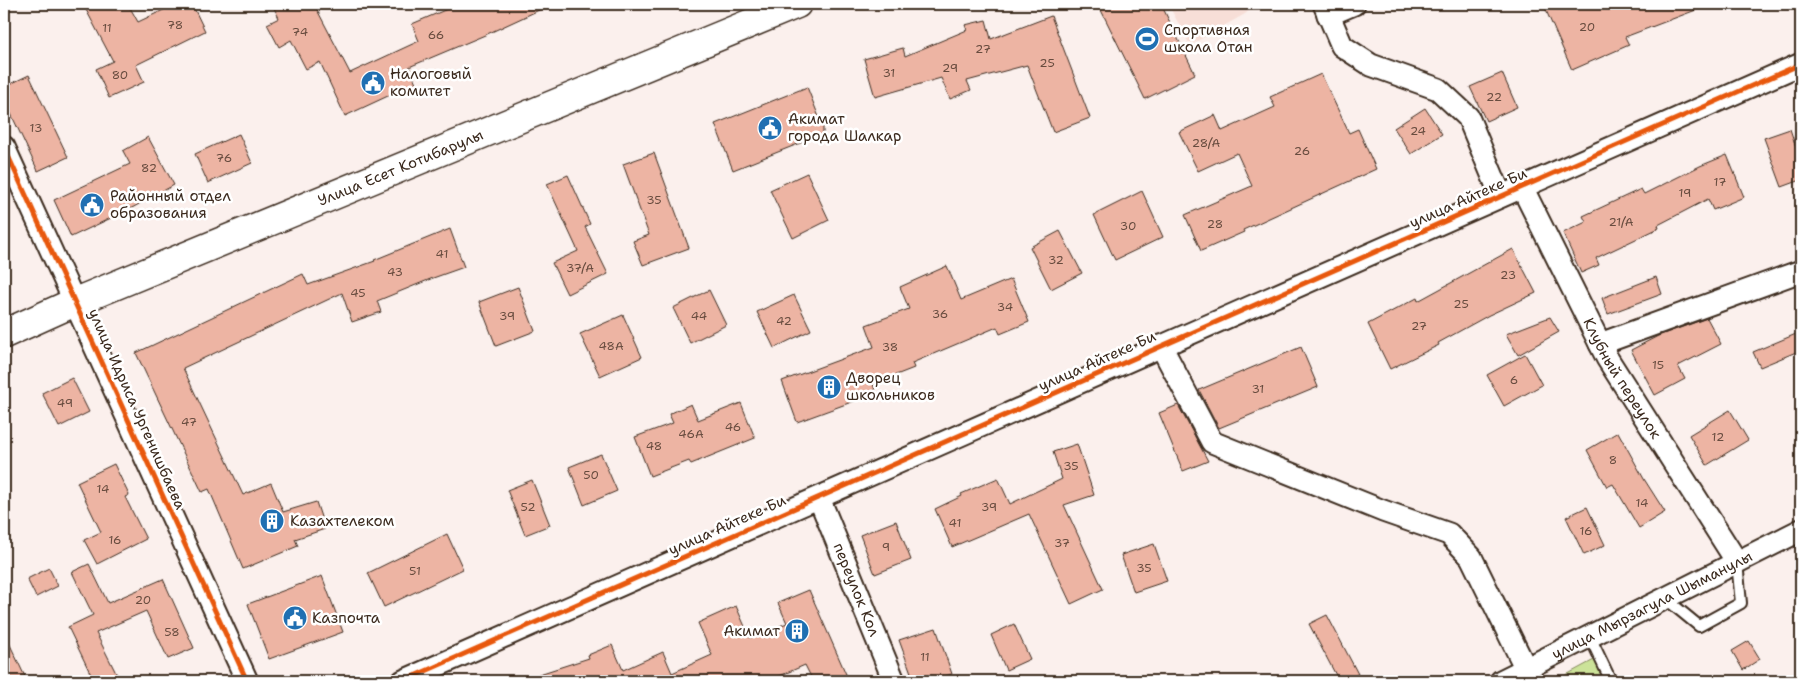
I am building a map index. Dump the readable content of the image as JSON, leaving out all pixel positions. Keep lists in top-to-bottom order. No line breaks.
{"streets":{"main road":["Улица Есет Котибарулы"],"street":["улица Айтеке Би","Клубный переулок","улица Идриса Ургенишбаева","переулок Кол","улица Мырзагула Шыманулы"]},"crossings":[["Улица Есет Котибарулы","улица Идриса Ургенишбаева"],["улица Айтеке Би","Клубный переулок"],["улица Айтеке Би","переулок Кол"],["Клубный переулок","улица Мырзагула Шыманулы"]],"places":{"sports":["Спортивная школа Отан"],"public building":["Налоговый комитет","Акимат города Шалкар","Районный отдел образования","Казпочта"],"building":["Дворец школьников","Казахтелеком","Акимат"]},"house_numbers":["78","20","11","74","66","27","25","29","31","80","22","13","24","28/А","26","76","82","17","19","35","21/А","28","30","41","32","37/А","43","23","45","25","34","36","39","44","42","27","48А","38","15","6","31","49","47","46","46А","12","48","8","35","50","14","14","52","39","41","16","16","37","9","35","51","20","58","11"]}
